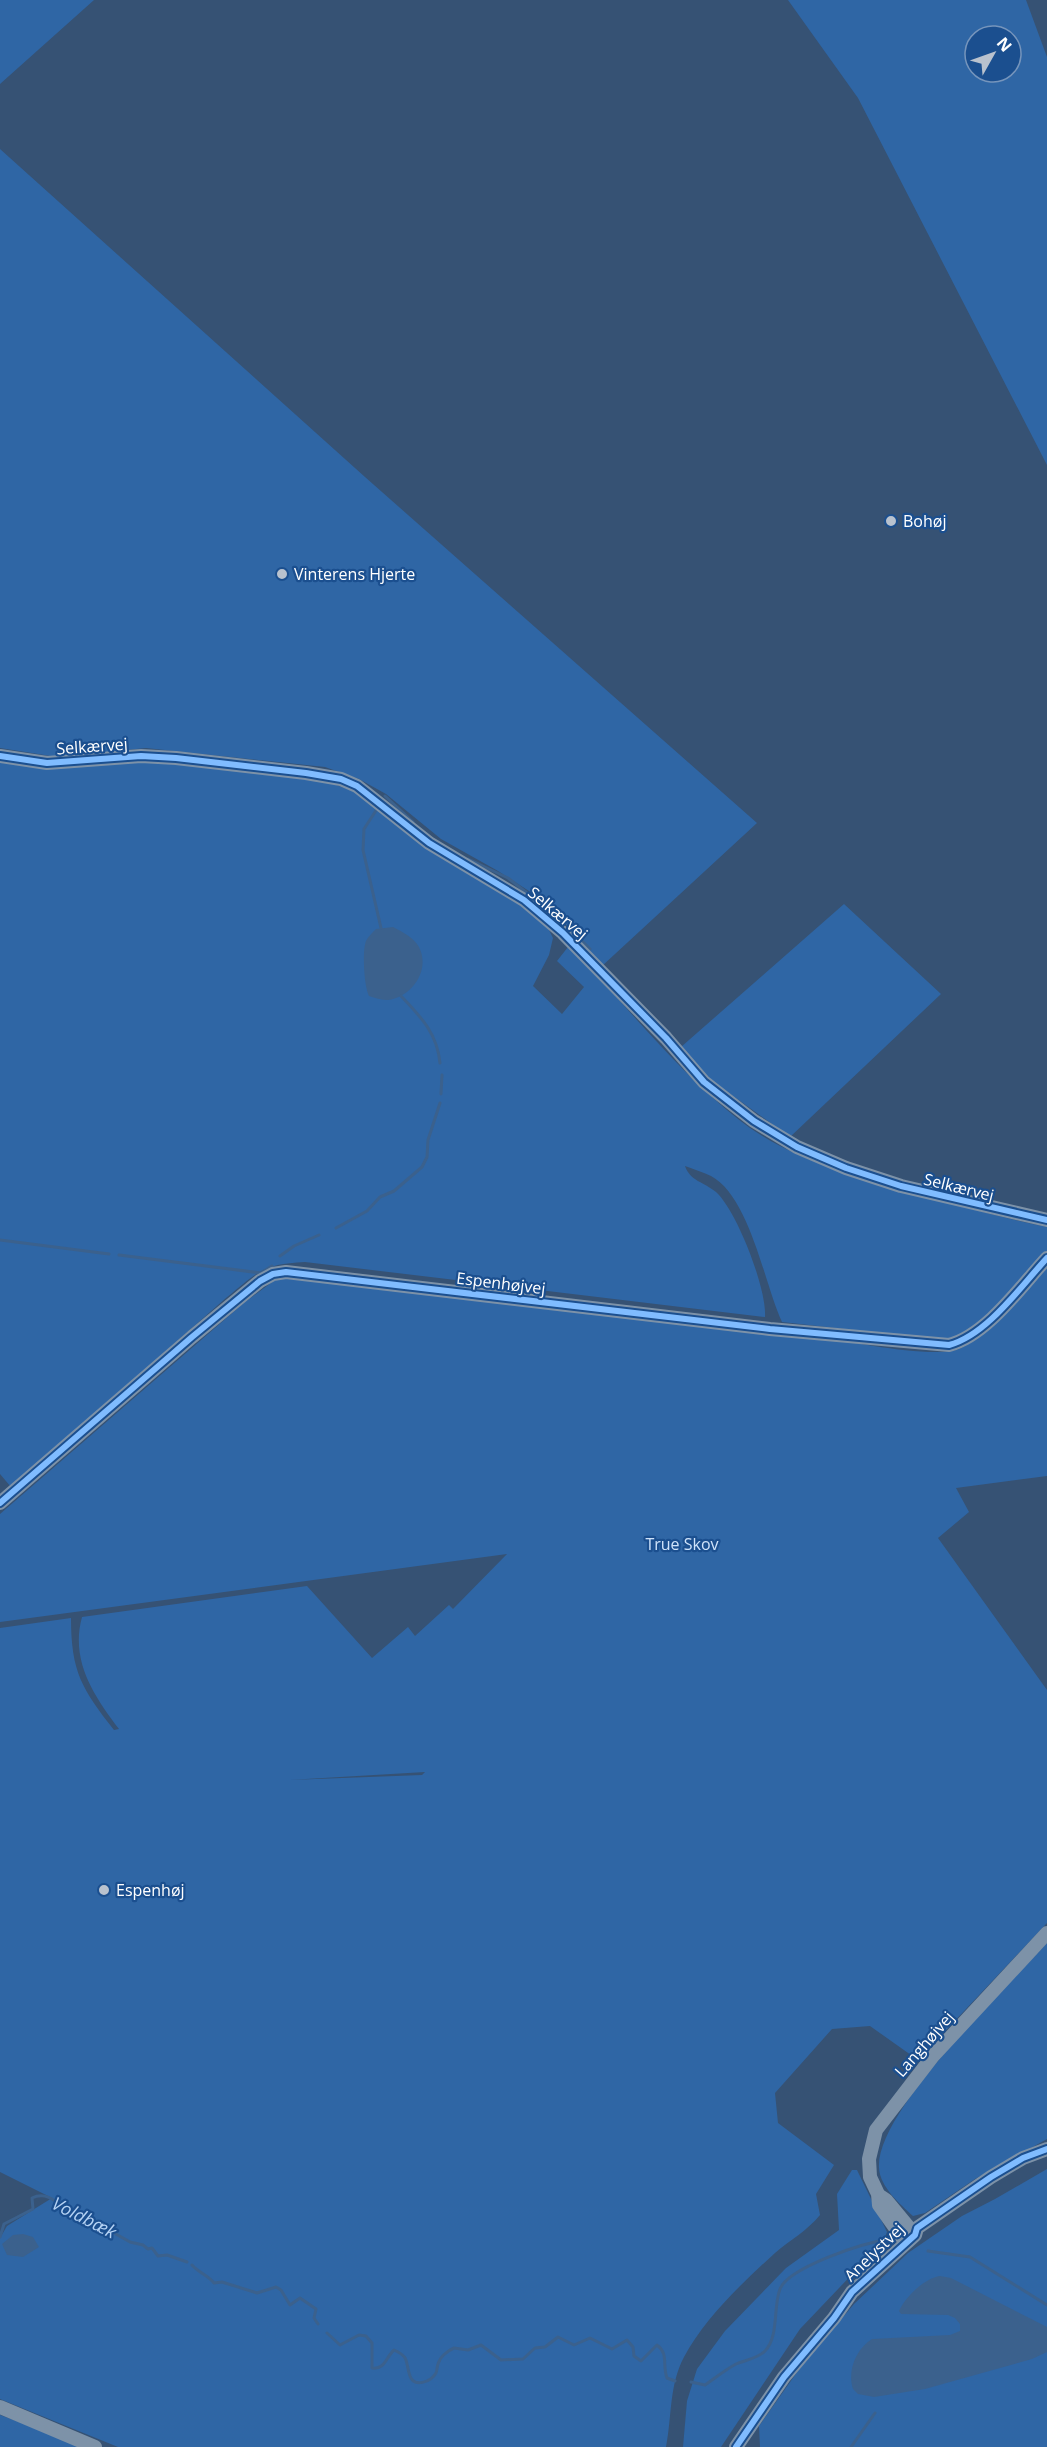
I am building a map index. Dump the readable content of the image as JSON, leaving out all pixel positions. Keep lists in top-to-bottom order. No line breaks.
{"streets":{"street":["Selkærvej","Espenhøjvej","Langhøjvej","Anelystvej"]},"crossings":[["Langhøjvej","Anelystvej"]],"water":["Voldbæk"],"parks":["True Skov"],"places":["Bohøj","Vinterens Hjerte","Espenhøj"],"north":"top right"}
